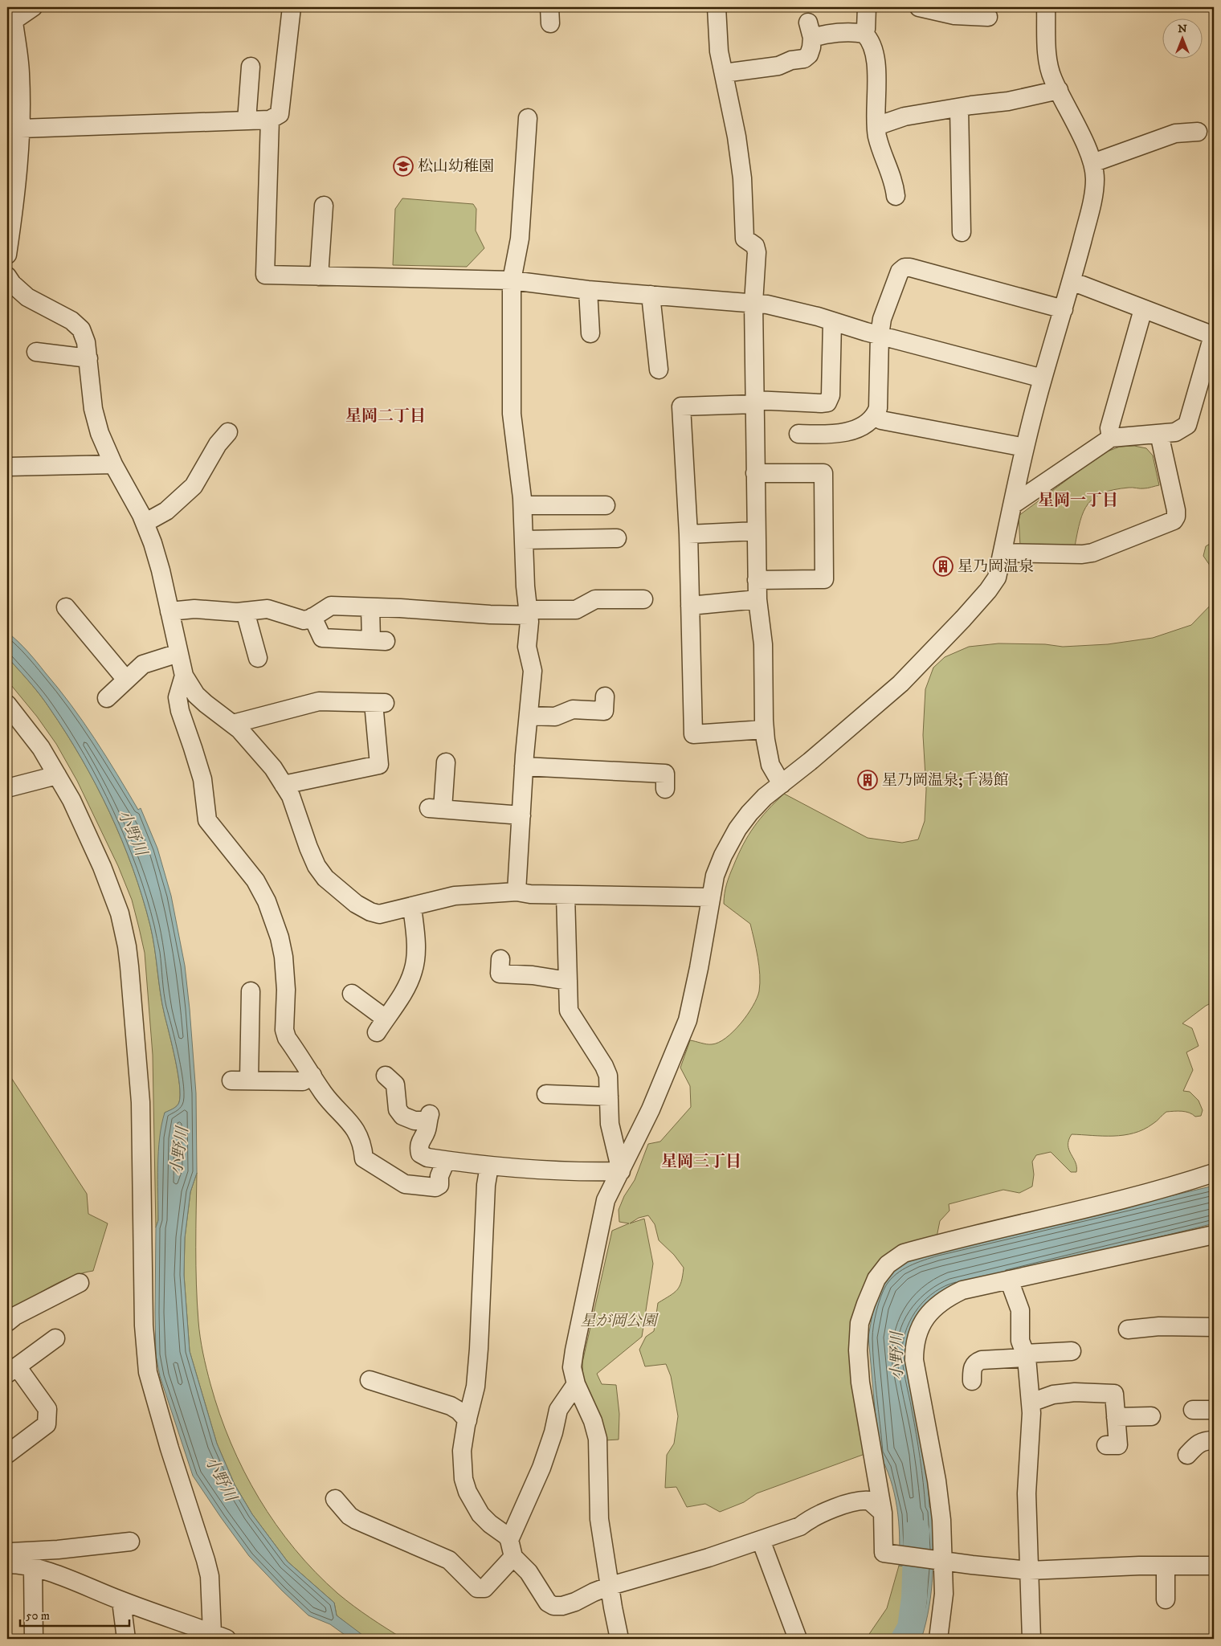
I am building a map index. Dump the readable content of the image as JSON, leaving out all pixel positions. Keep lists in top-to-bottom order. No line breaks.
{"districts":["星岡二丁目","星岡一丁目","星岡三丁目"],"water":["小野川"],"parks":["星が岡公園"],"places":{"school or university":["松山幼稚園"],"building":["星乃岡温泉","星乃岡温泉;千湯館"]},"scale_bar":"50 m","north":"top"}
